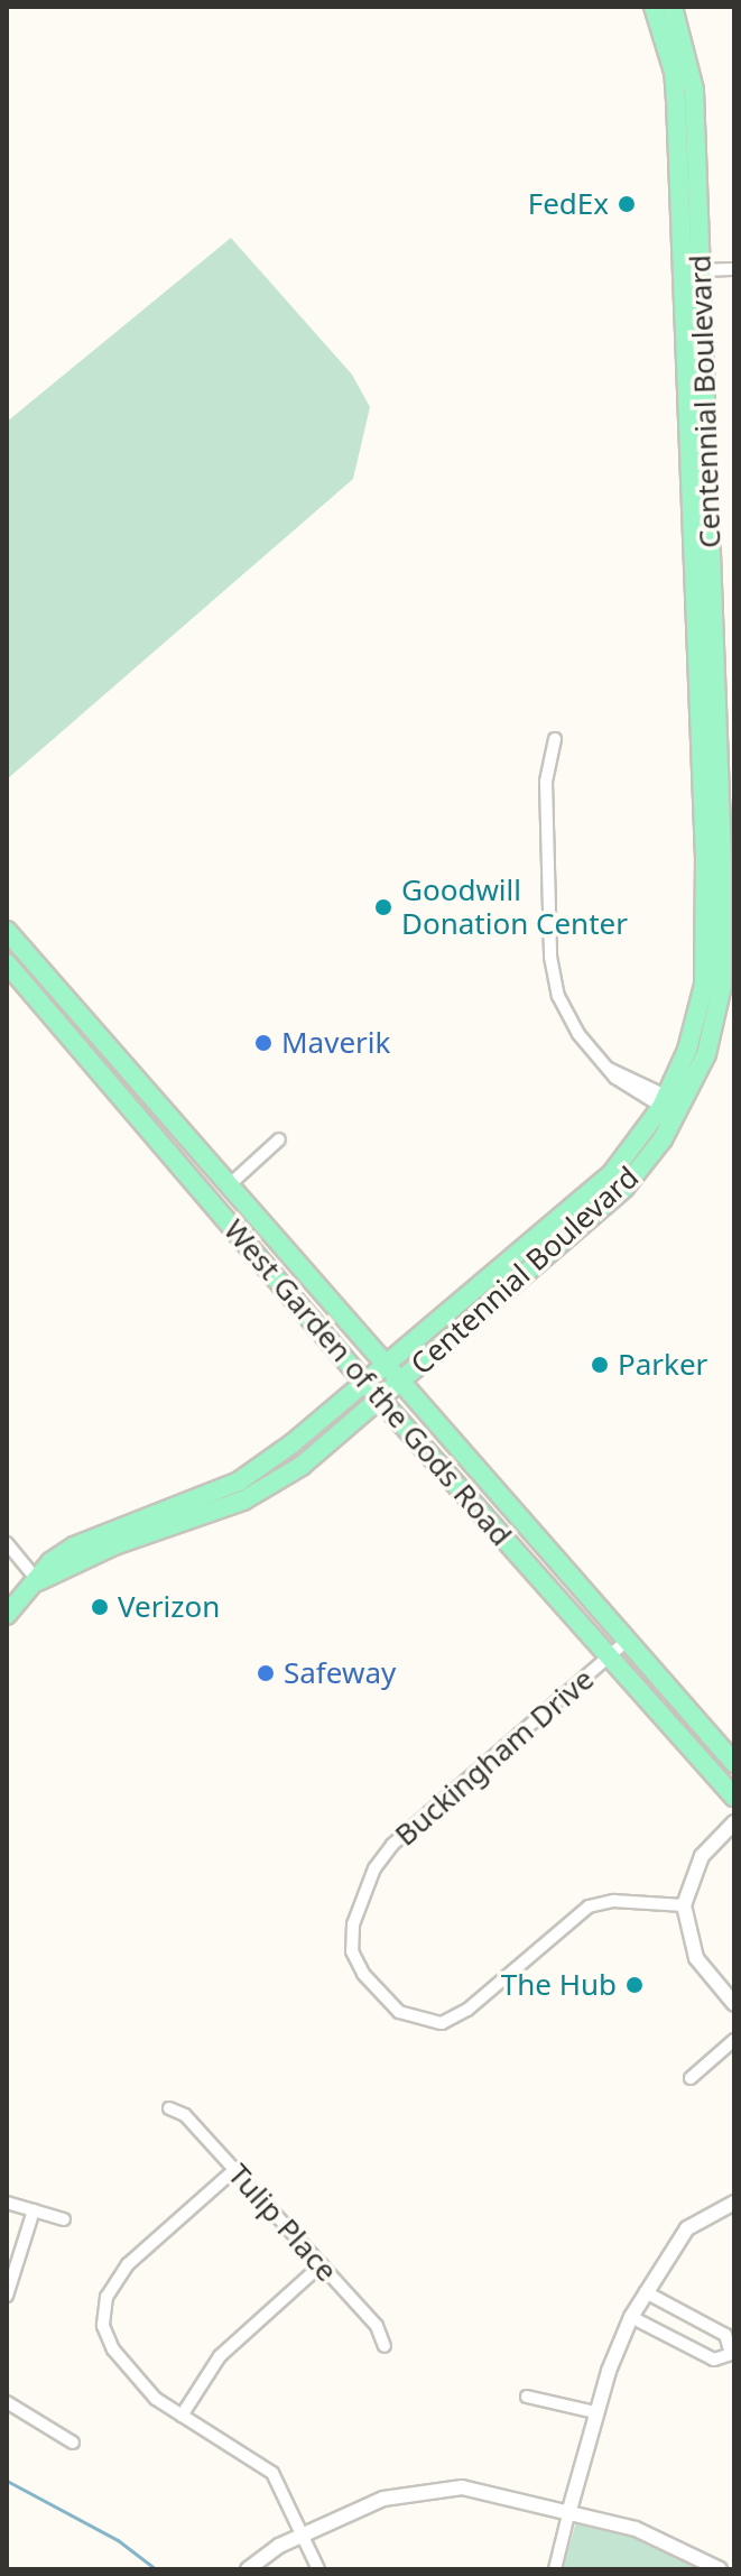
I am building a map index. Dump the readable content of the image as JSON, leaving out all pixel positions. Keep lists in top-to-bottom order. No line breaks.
{"streets":{"main road":["Centennial Boulevard","West Garden of the Gods Road"],"street":["Buckingham Drive","Tulip Place"]},"crossings":[["Centennial Boulevard","West Garden of the Gods Road"],["West Garden of the Gods Road","Buckingham Drive"]],"places":["FedEx","Goodwill Donation Center","Maverik","Parker","Verizon","Safeway","The Hub"]}
